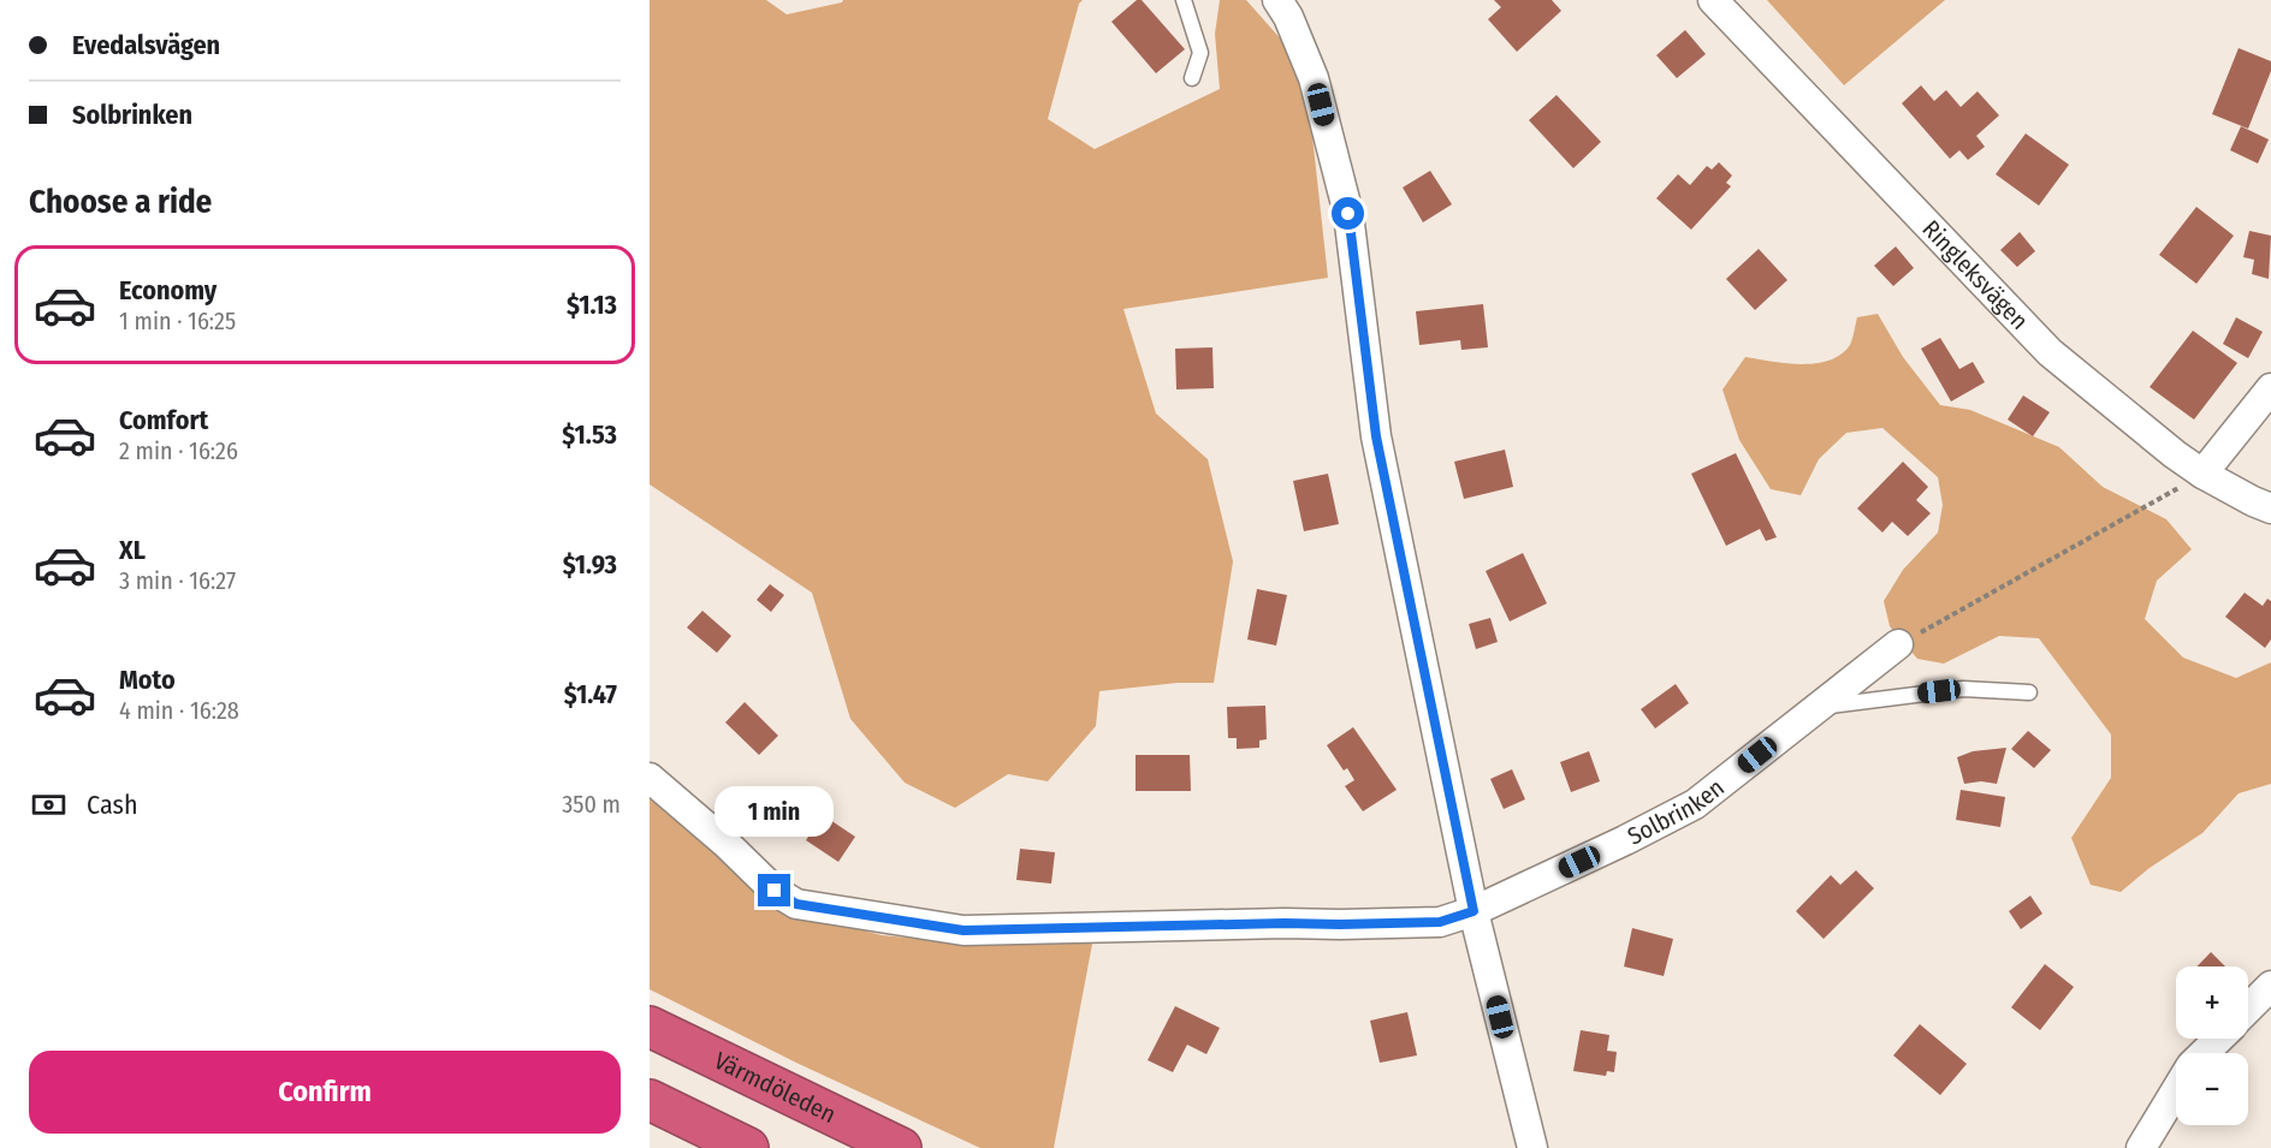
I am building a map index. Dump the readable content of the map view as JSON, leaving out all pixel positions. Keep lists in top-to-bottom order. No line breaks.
{"streets":{"highway":["Värmdöleden"],"street":["Ringleksvägen","Solbrinken"]},"page":{"banner":["Evedalsvägen","Solbrinken"],"heading":"Choose a ride","list":[{"name":"Economy","note":"1 min · 16:25","value":"$1.13"},{"name":"Comfort","note":"2 min · 16:26","value":"$1.53"},{"name":"XL","note":"3 min · 16:27","value":"$1.93"},{"name":"Moto","note":"4 min · 16:28","value":"$1.47"}],"pay":["Cash","350 m"],"bubble":"1 min","map_buttons":["+","−"],"buttons":"Confirm"}}
